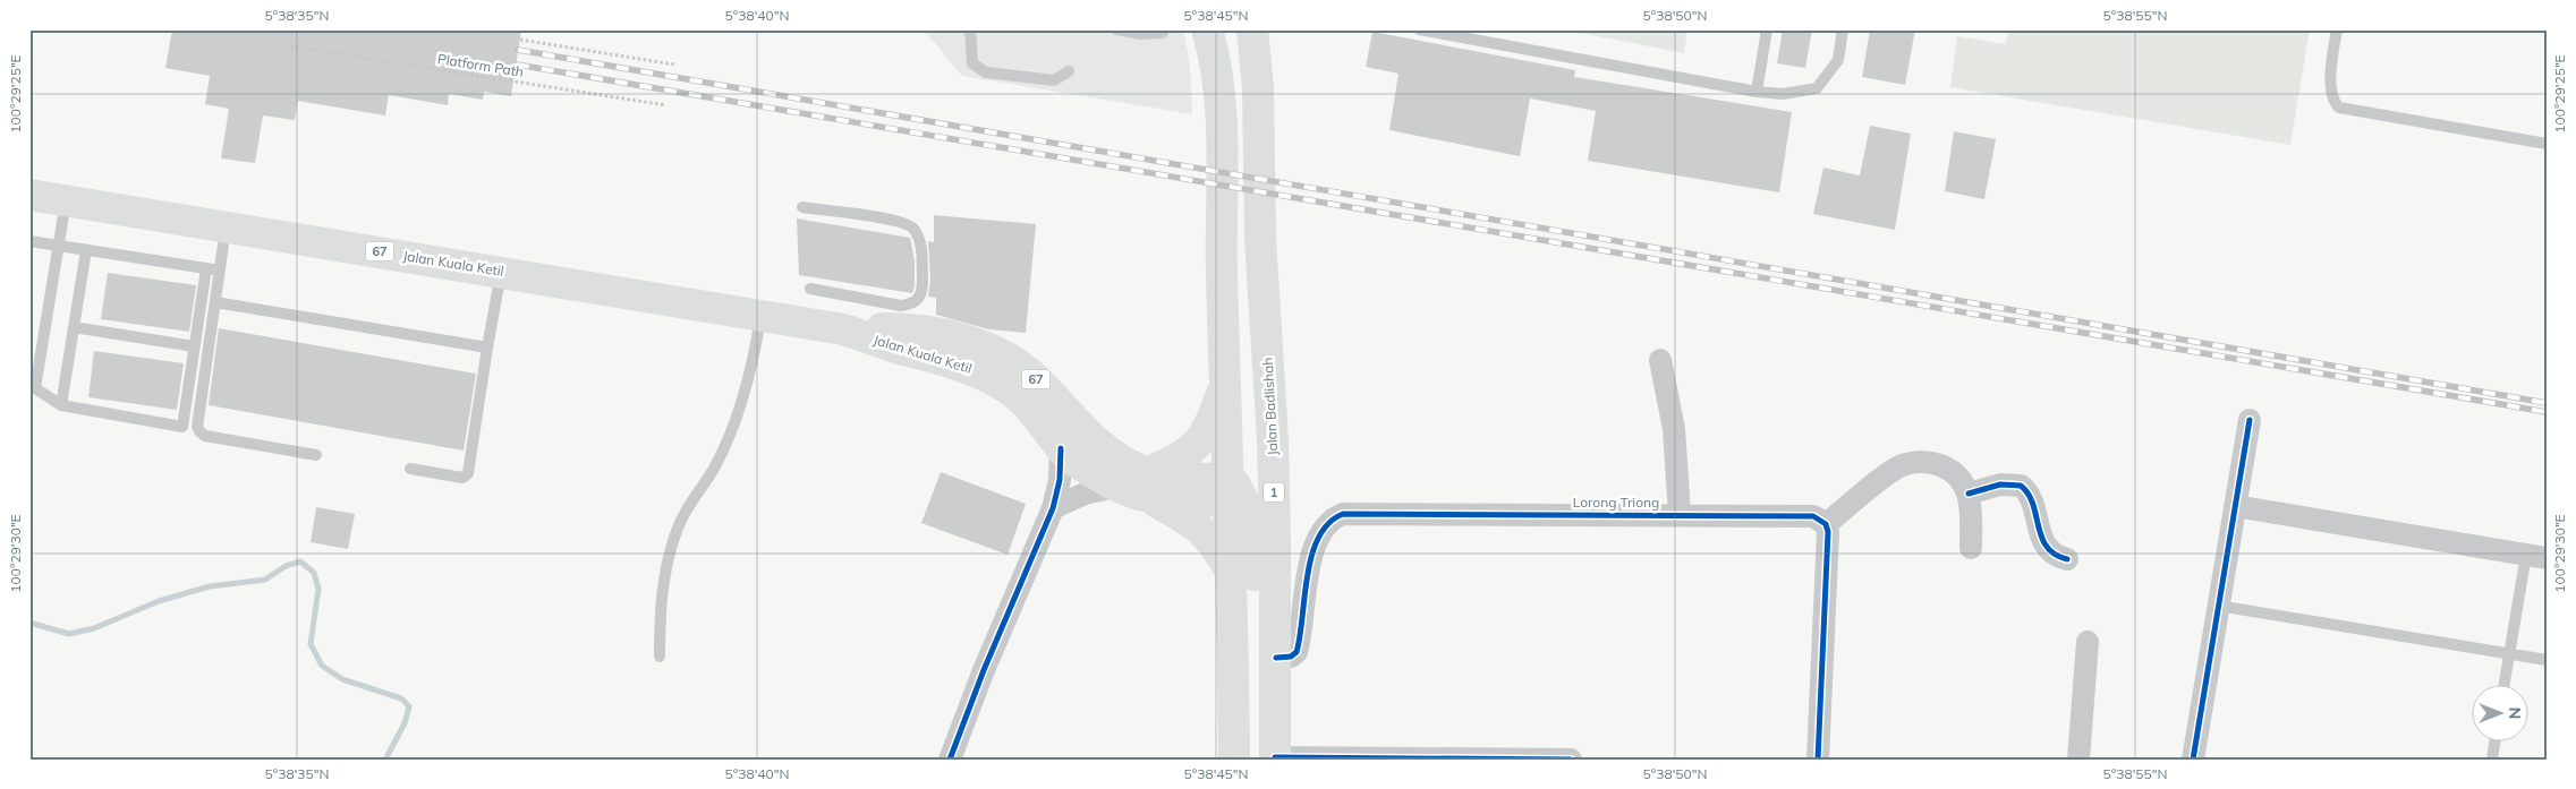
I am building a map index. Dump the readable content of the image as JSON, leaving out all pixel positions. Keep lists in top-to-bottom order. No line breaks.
{"streets":{"main road":["67","Jalan Kuala Ketil","Jalan Badlishah","1"],"street":["Lorong Triong"],"path":["Platform Path"]},"crossings":[["Jalan Badlishah","Lorong Triong"]],"north":"right","coordinates":["5°38'35\"N","5°38'40\"N","5°38'45\"N","5°38'50\"N","5°38'55\"N","100°29'25\"E","100°29'30\"E"]}
